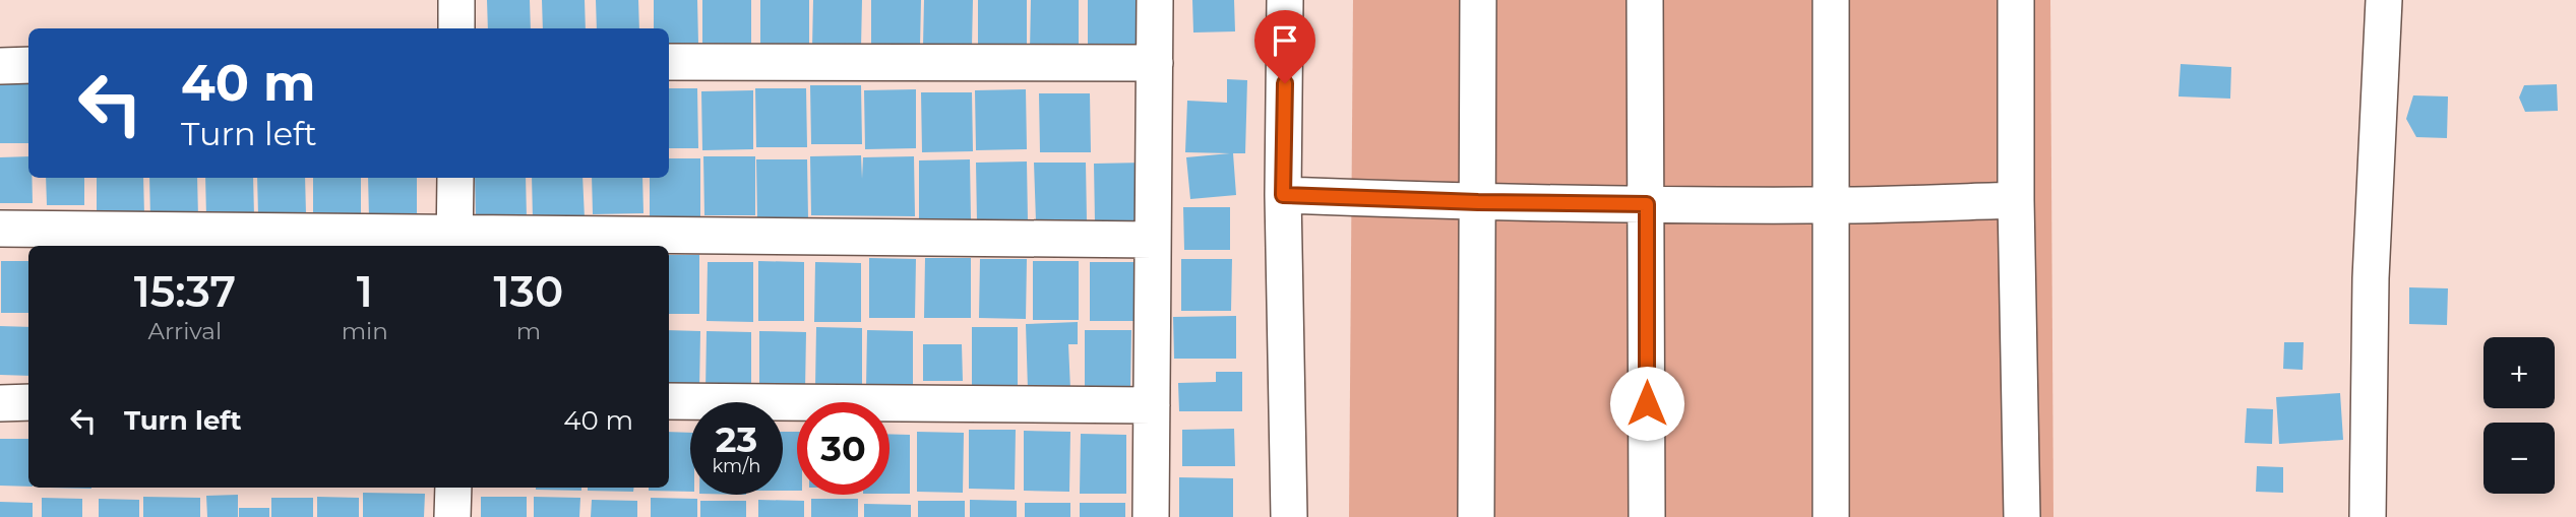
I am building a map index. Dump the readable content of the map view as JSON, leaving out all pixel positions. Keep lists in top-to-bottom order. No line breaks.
{"page":{"turn":["40 m","Turn left"],"eta":["15:37","Arrival","1","min","130","m"],"map_buttons":["+","−"],"list":[{"name":"Turn left","value":"40 m"}],"speed":"23 km/h","limit":"30"}}
